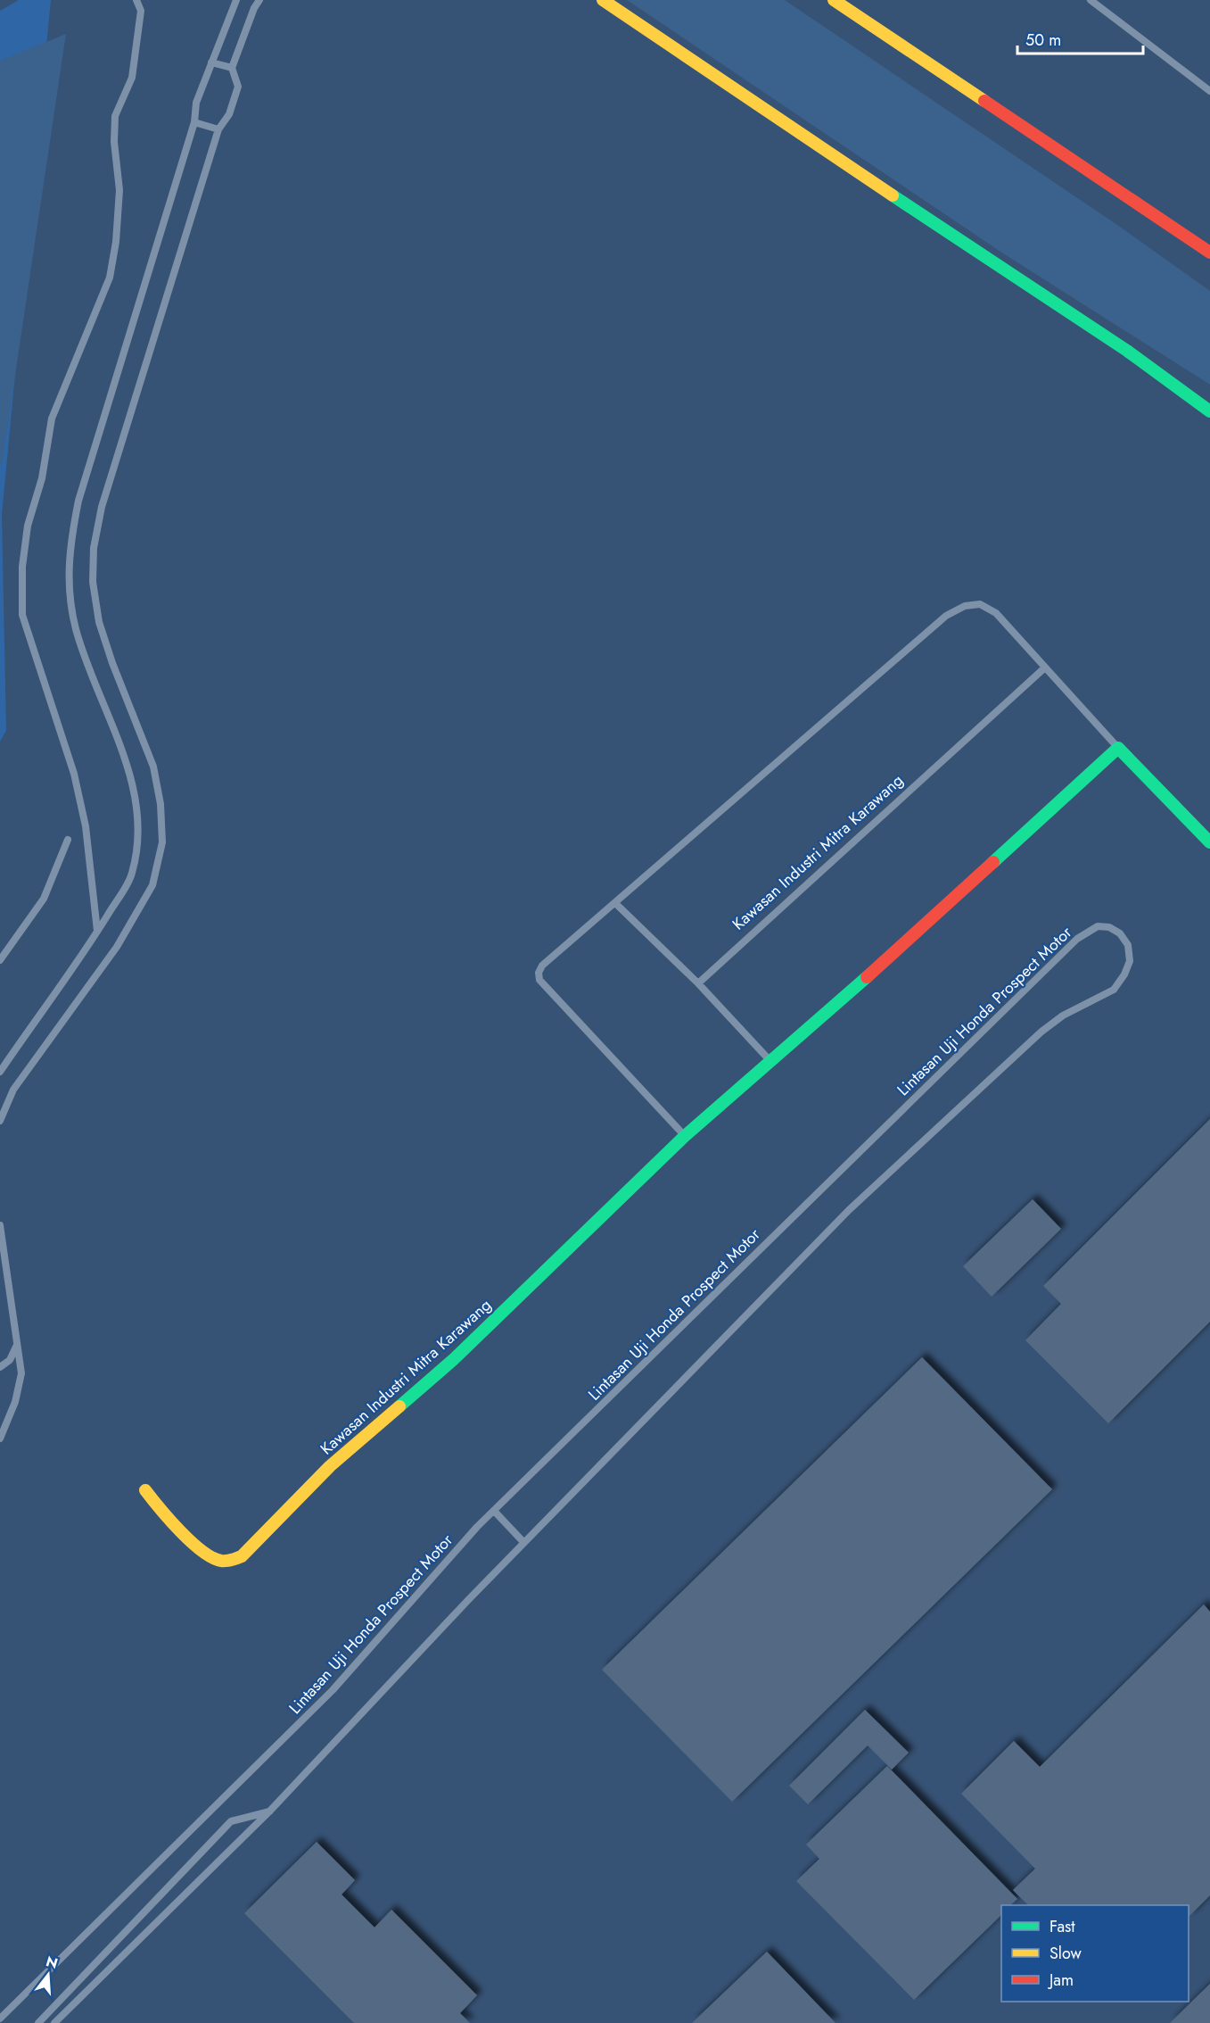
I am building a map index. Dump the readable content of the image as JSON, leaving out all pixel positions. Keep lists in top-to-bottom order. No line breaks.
{"streets":{"street":["Kawasan Industri Mitra Karawang"],"lane":["Lintasan Uji Honda Prospect Motor"]},"legend":["Fast","Slow","Jam"],"scale_bar":"50 m","north":"top"}
